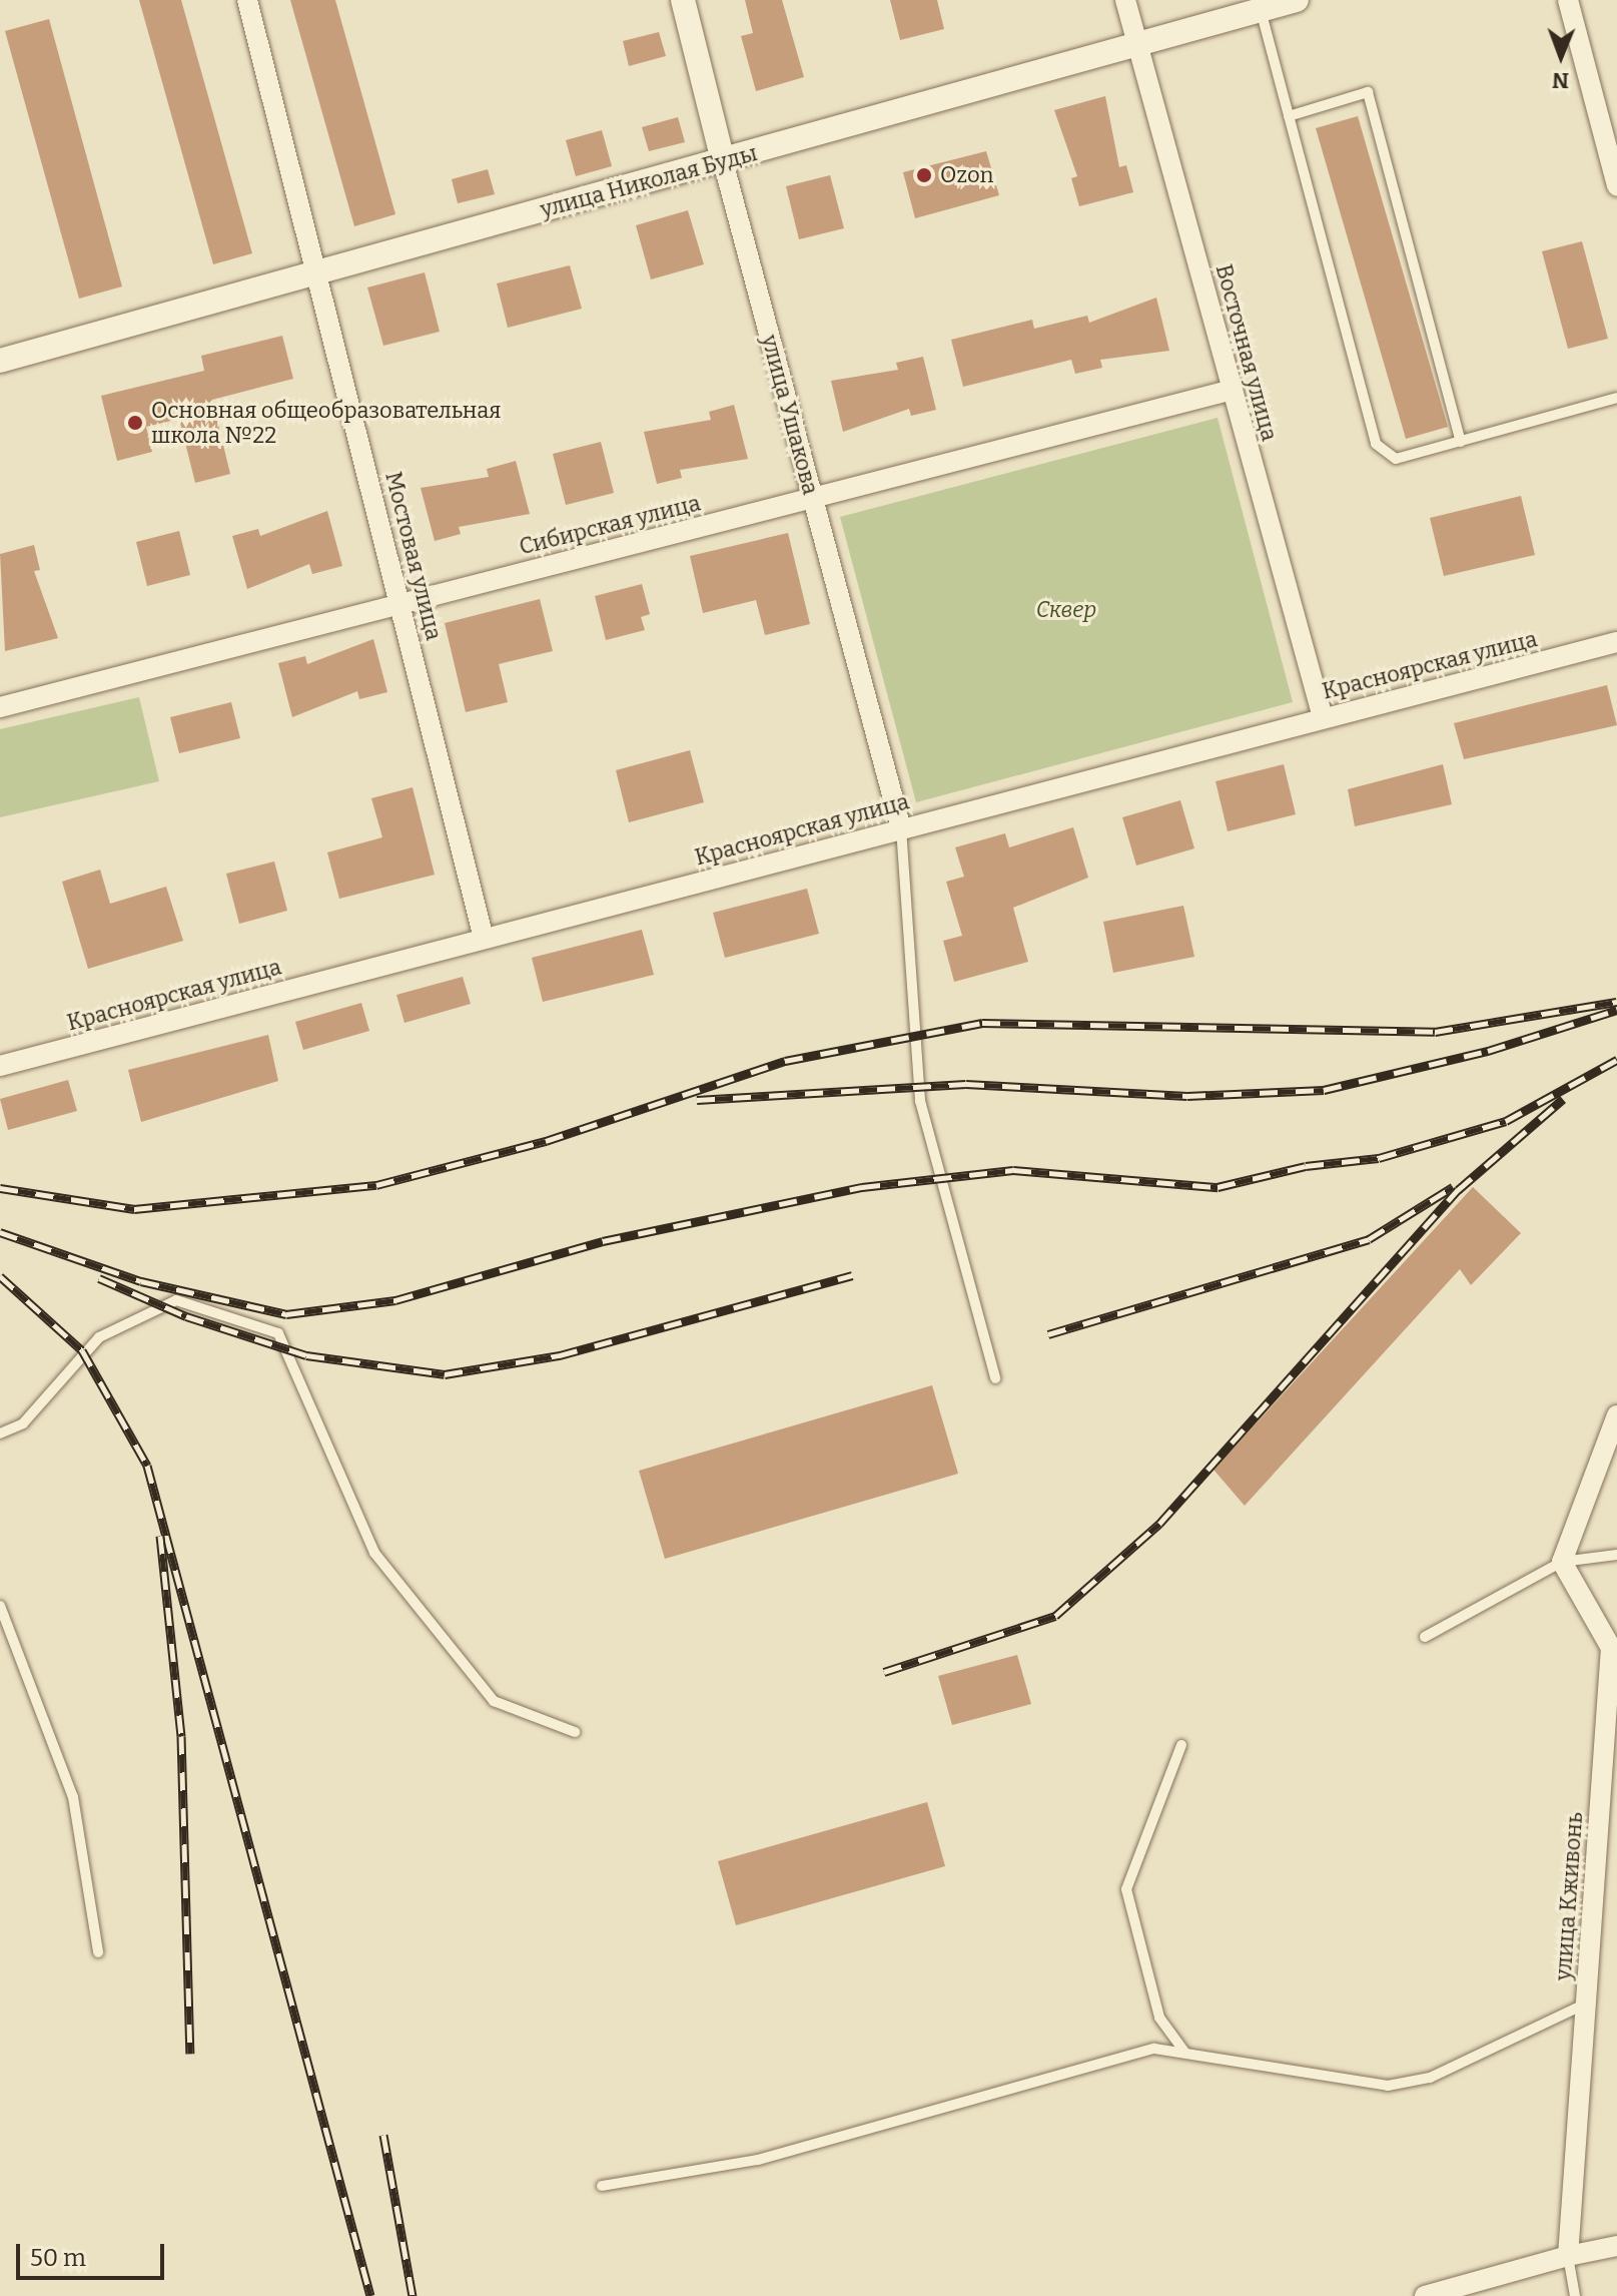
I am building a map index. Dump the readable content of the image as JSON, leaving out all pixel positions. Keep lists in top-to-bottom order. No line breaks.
{"streets":{"street":["улица Николая Буды","Восточная улица","улица Ушакова","Сибирская улица","Мостовая улица","Красноярская улица","улица Кживонь"]},"crossings":[["улица Николая Буды","Восточная улица"],["улица Николая Буды","улица Ушакова"],["улица Николая Буды","Мостовая улица"],["Восточная улица","Сибирская улица"],["Восточная улица","Красноярская улица"],["улица Ушакова","Сибирская улица"],["улица Ушакова","Красноярская улица"],["Сибирская улица","Мостовая улица"],["Мостовая улица","Красноярская улица"]],"parks":["Сквер"],"places":["Ozon","Основная общеобразовательная школа №22"],"scale_bar":"50 m","north":"bottom"}
